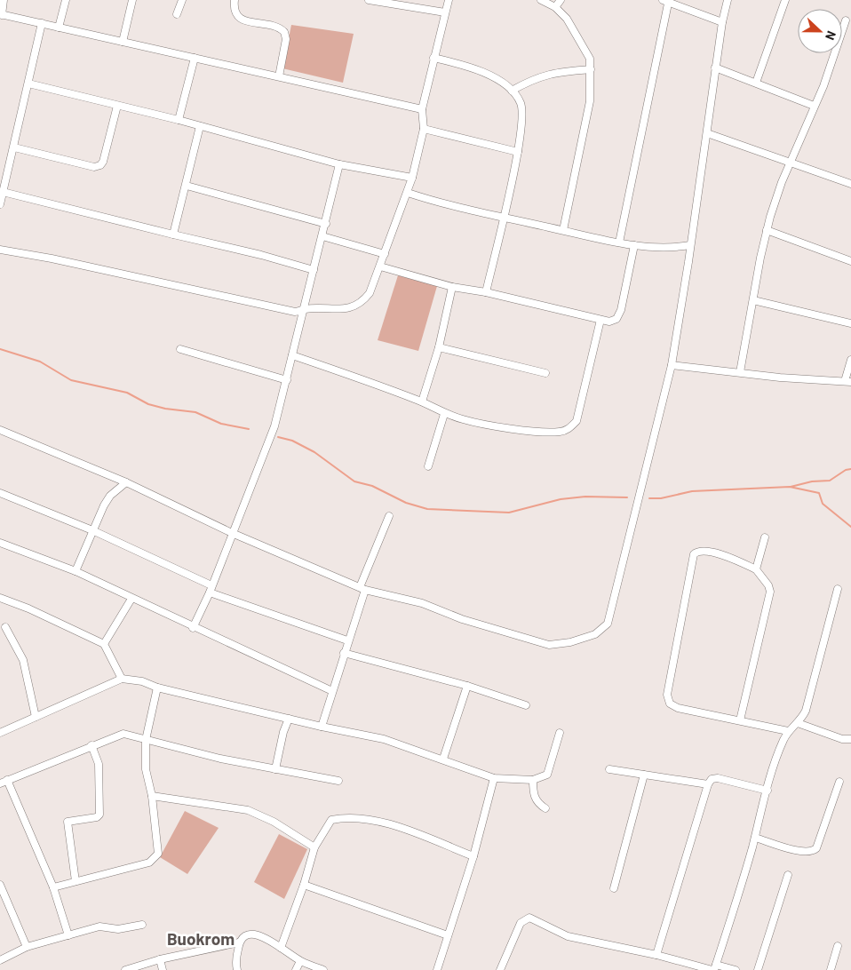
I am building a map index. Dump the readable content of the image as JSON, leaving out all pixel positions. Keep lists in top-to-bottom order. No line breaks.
{"districts":["Buokrom"],"north":"right"}
